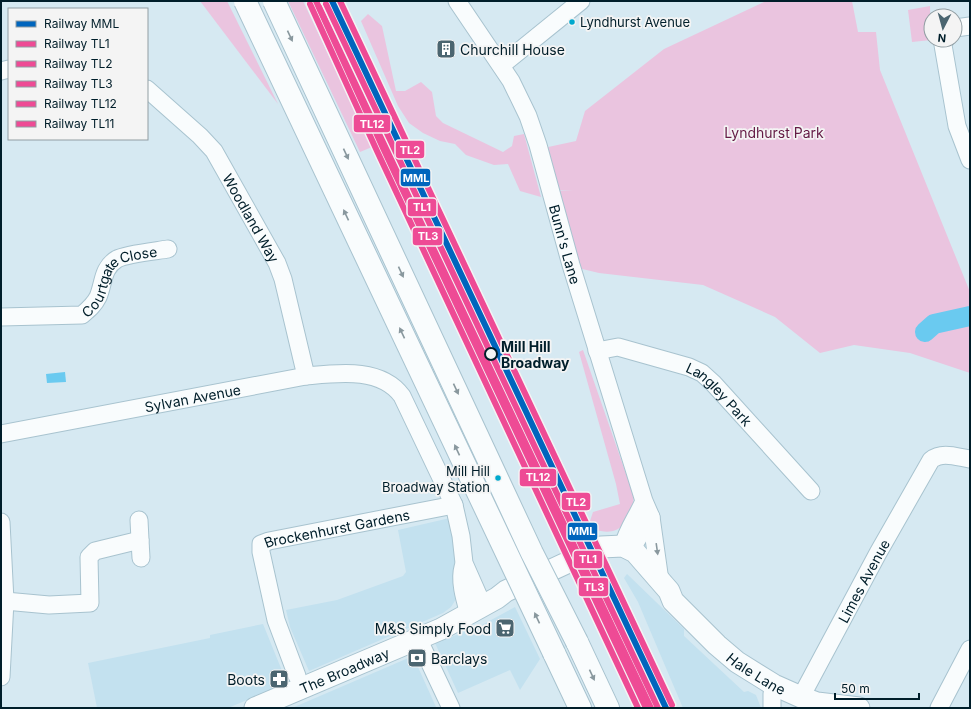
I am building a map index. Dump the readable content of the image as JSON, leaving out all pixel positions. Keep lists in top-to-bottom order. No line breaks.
{"streets":{"main road":["The Broadway","Hale Lane"],"street":["Woodland Way","Bunn's Lane","Courtgate Close","Langley Park","Sylvan Avenue","Brockenhurst Gardens","Limes Avenue"]},"crossings":[["Woodland Way","Sylvan Avenue"],["Bunn's Lane","Langley Park"],["Bunn's Lane","Hale Lane"],["Sylvan Avenue","Brockenhurst Gardens"],["Limes Avenue","Hale Lane"],["The Broadway","Hale Lane"]],"parks":["Lyndhurst Park"],"places":{"other":["Lyndhurst Avenue","Mill Hill Broadway","Mill Hill Broadway Station"],"building":["Churchill House"],"supermarket":["M&S Simply Food"],"bank":["Barclays"],"pharmacy":["Boots"]},"lines":["rail line MML","rail line TL2","rail line TL12","rail line TL1","rail line TL11","rail line TL3"],"legend":["Railway MML","Railway TL1","Railway TL2","Railway TL3","Railway TL12","Railway TL11"],"scale_bar":"50 m","north":"bottom"}
